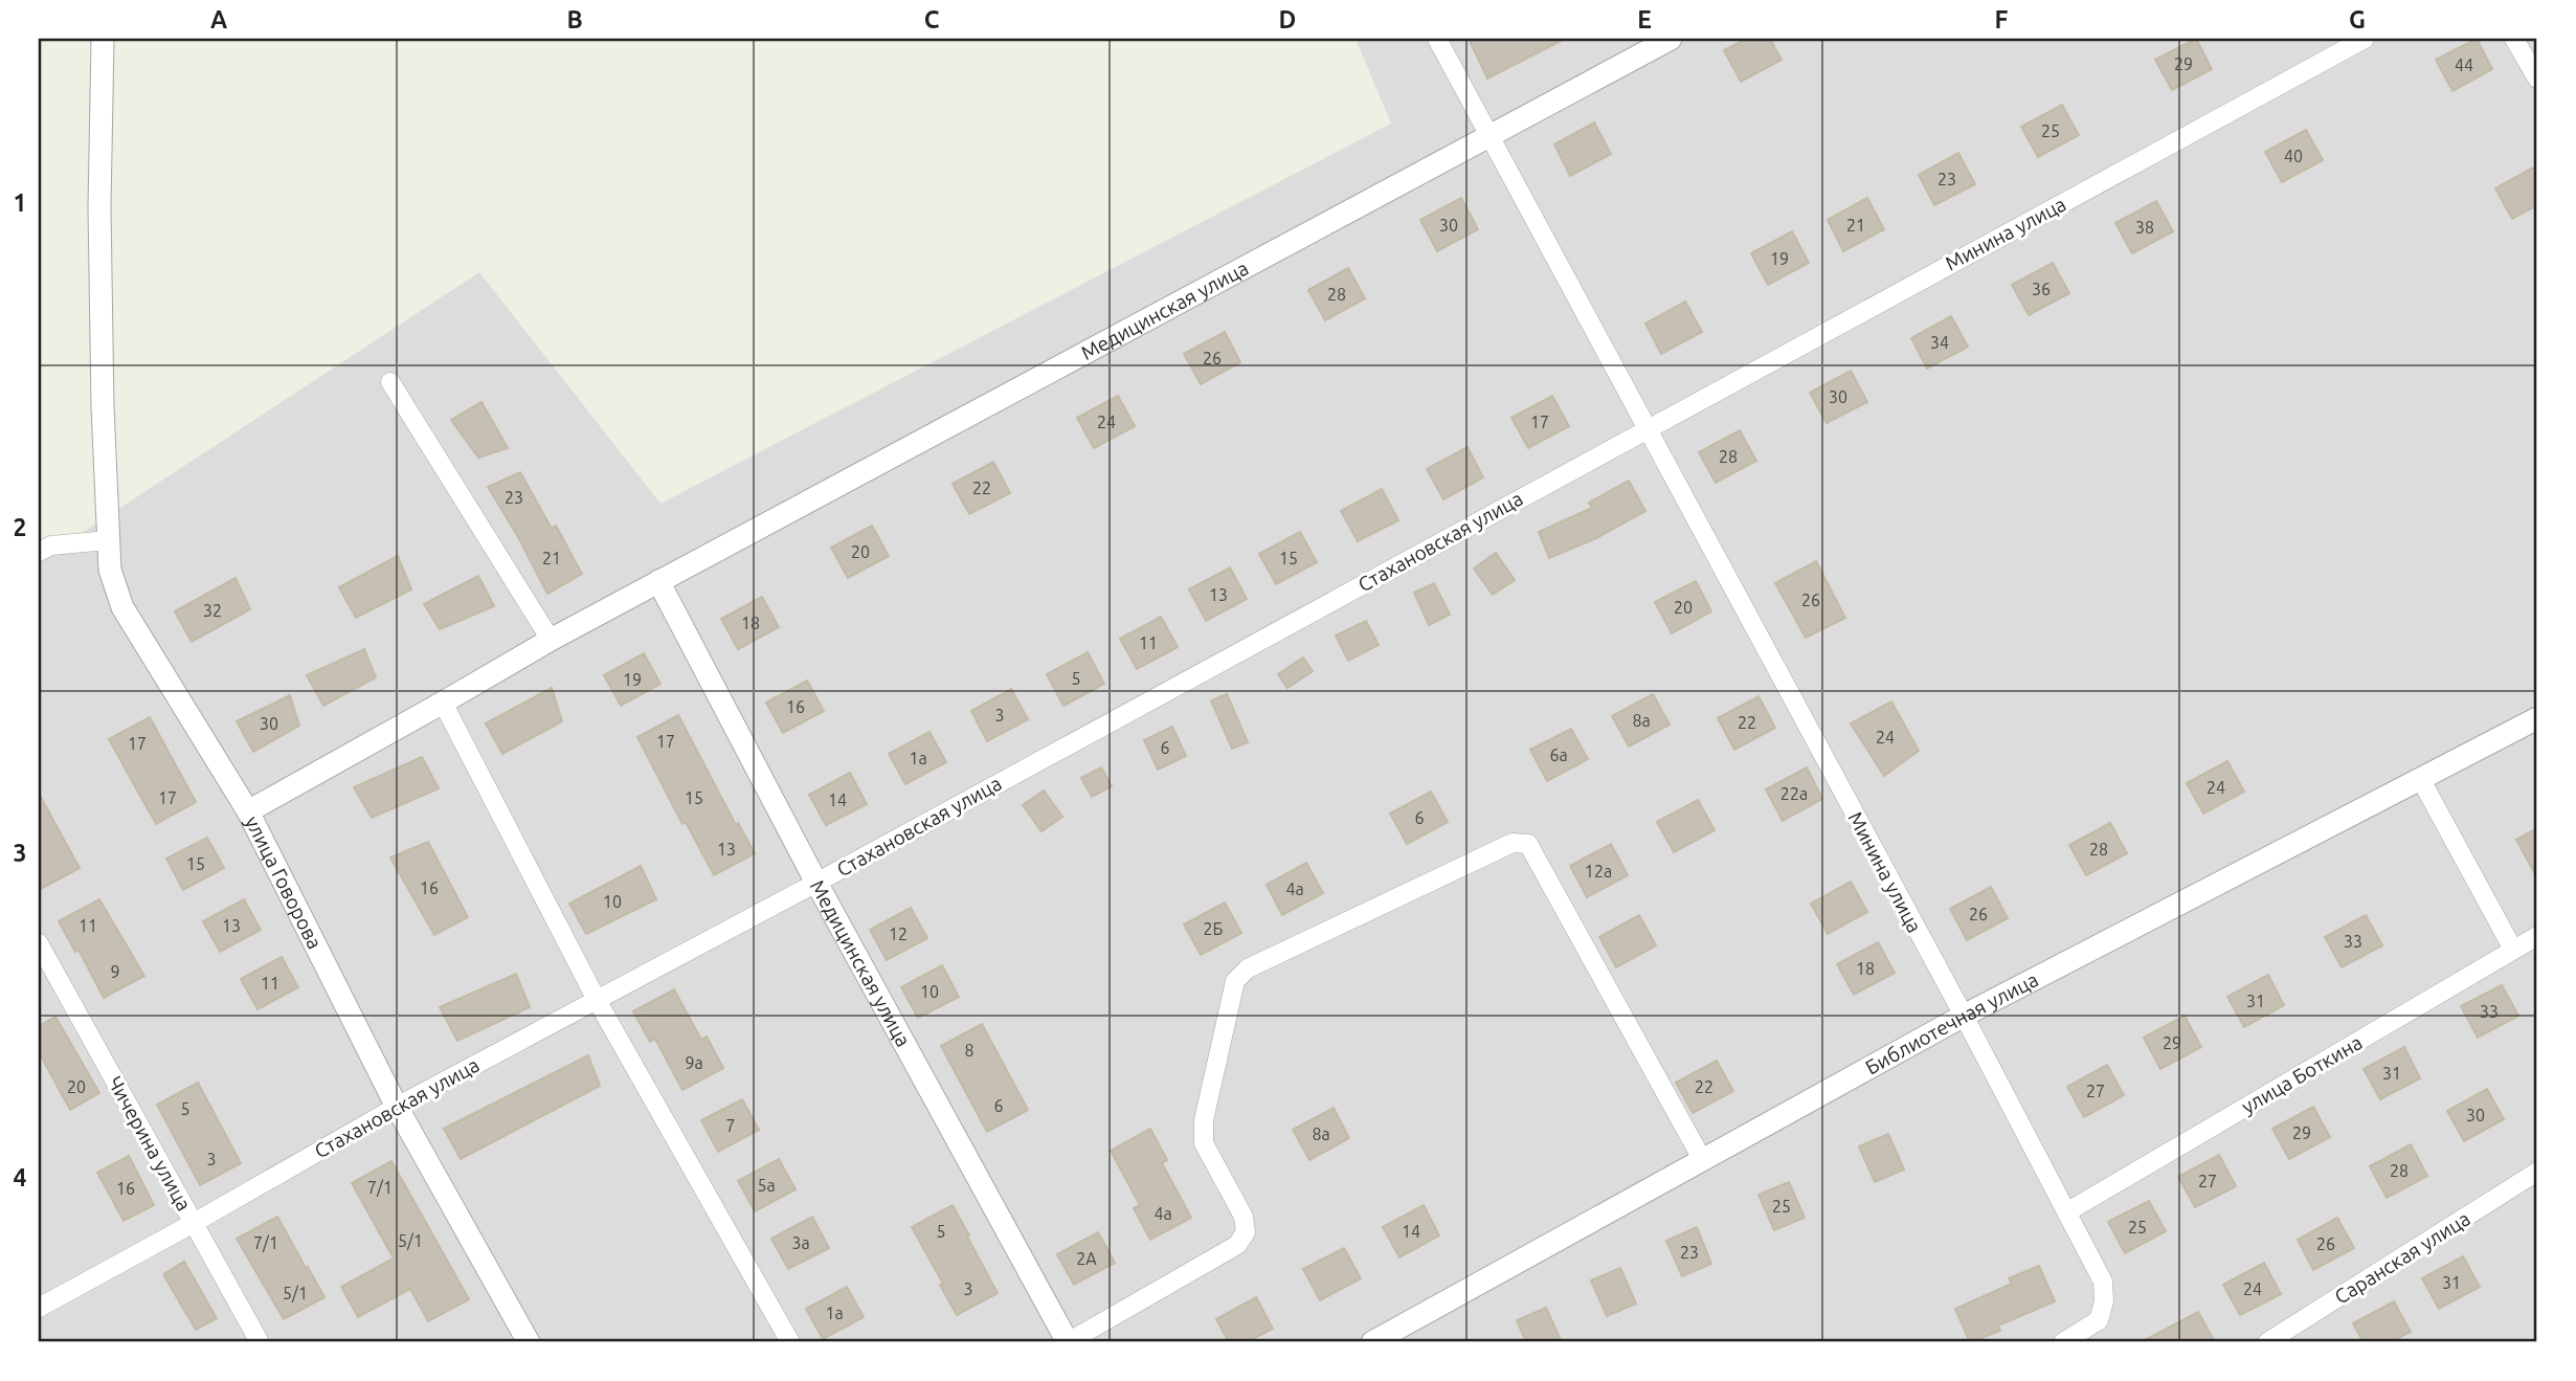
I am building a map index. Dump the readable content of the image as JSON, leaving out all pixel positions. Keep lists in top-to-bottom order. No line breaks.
{"streets":{"street":["Минина улица","Медицинская улица","Стахановская улица","улица Говорова","Библиотечная улица","улица Боткина","Чичерина улица","Саранская улица"]},"crossings":[["Минина улица","Медицинская улица"],["Минина улица","Стахановская улица"],["Минина улица","Библиотечная улица"],["Минина улица","улица Боткина"],["Медицинская улица","Стахановская улица"],["Медицинская улица","улица Говорова"],["Стахановская улица","улица Говорова"],["Стахановская улица","Чичерина улица"]],"house_numbers":["29","44","25","40","23","30","21","38","19","36","28","34","26","30","24","17","28","22","23","20","21","15","13","26","20","32","18","11","5","19","16","3","8а","22","30","24","17","17","6","6а","1а","24","22а","17","15","14","6","13","28","15","12а","16","4а","10","26","11","13","2Б","12","33","18","9","11","10","31","33","29","8","9а","31","20","22","27","6","5","30","7","29","8а","3","28","27","5а","7/1","16","25","4а","25","5","14","5/1","7/1","3а","26","23","2А","31","3","24","5/1","1а"],"grid":{"columns":["A","B","C","D","E","F","G"],"rows":["1","2","3","4"]}}
